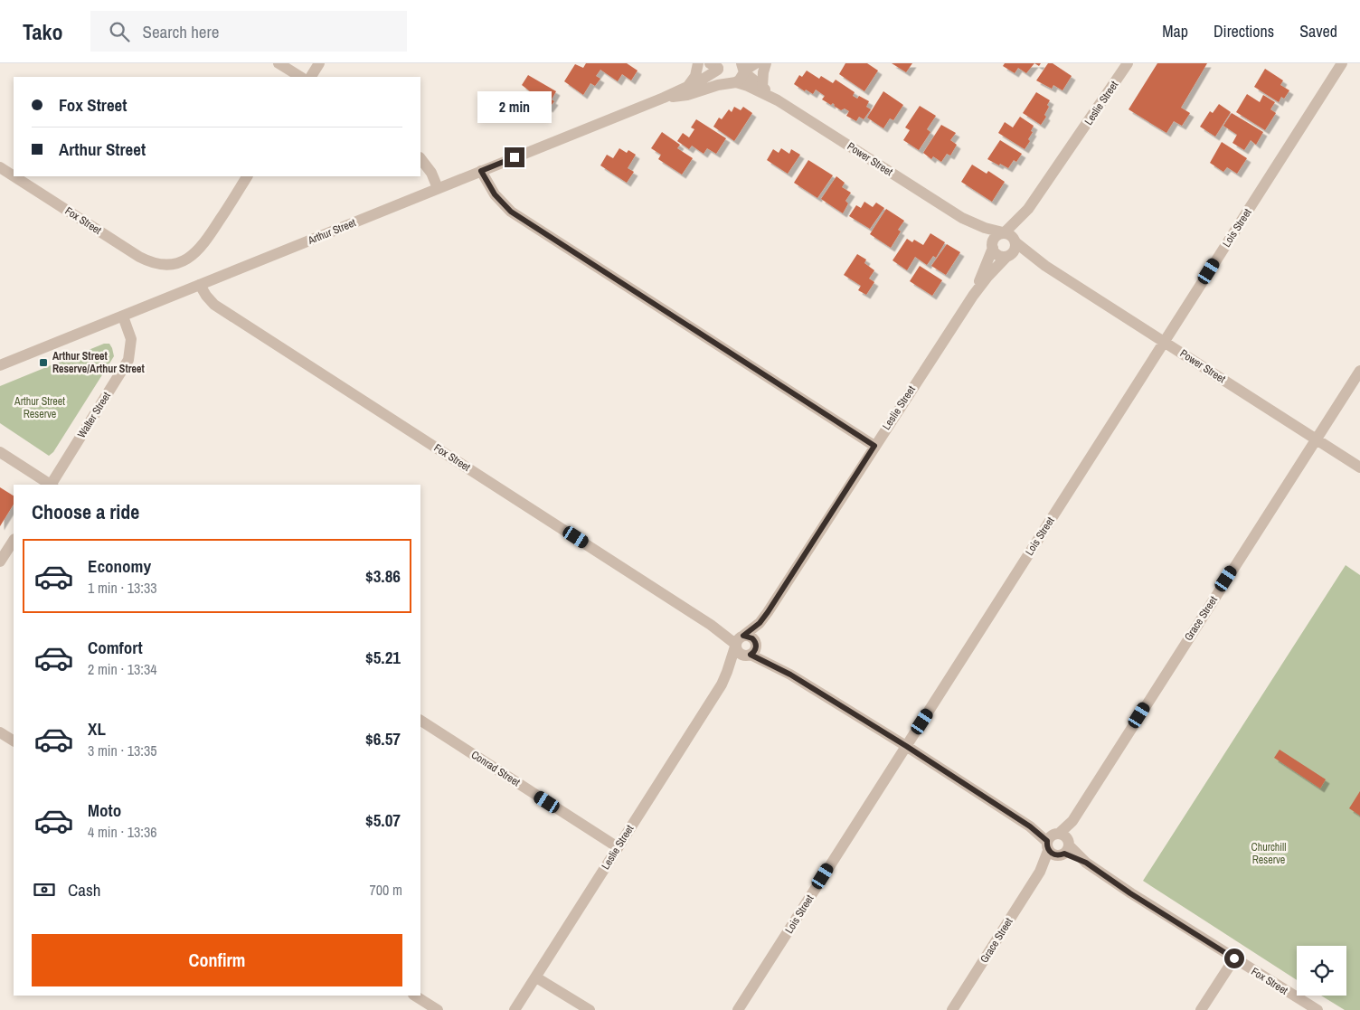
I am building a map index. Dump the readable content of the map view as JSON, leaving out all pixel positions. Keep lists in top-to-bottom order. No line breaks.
{"streets":{"street":["Leslie Street","Power Street","Fox Street","Lois Street","Arthur Street","Walter Street","Grace Street","Conrad Street"]},"crossings":[["Leslie Street","Power Street"],["Leslie Street","Fox Street"],["Leslie Street","Conrad Street"],["Power Street","Lois Street"],["Power Street","Arthur Street"],["Power Street","Grace Street"],["Fox Street","Lois Street"],["Fox Street","Arthur Street"],["Fox Street","Grace Street"],["Arthur Street","Walter Street"]],"parks":["Arthur Street Reserve","Churchill Reserve"],"places":{"transit":["Arthur Street Reserve/Arthur Street"]},"page":{"header":"Tako","search":"Search here","nav":["Map","Directions","Saved"],"banner":["Fox Street","Arthur Street"],"bubble":"2 min","heading":"Choose a ride","list":[{"name":"Economy","note":"1 min · 13:33","value":"$3.86"},{"name":"Comfort","note":"2 min · 13:34","value":"$5.21"},{"name":"XL","note":"3 min · 13:35","value":"$6.57"},{"name":"Moto","note":"4 min · 13:36","value":"$5.07"}],"pay":["Cash","700 m"],"buttons":"Confirm"}}
